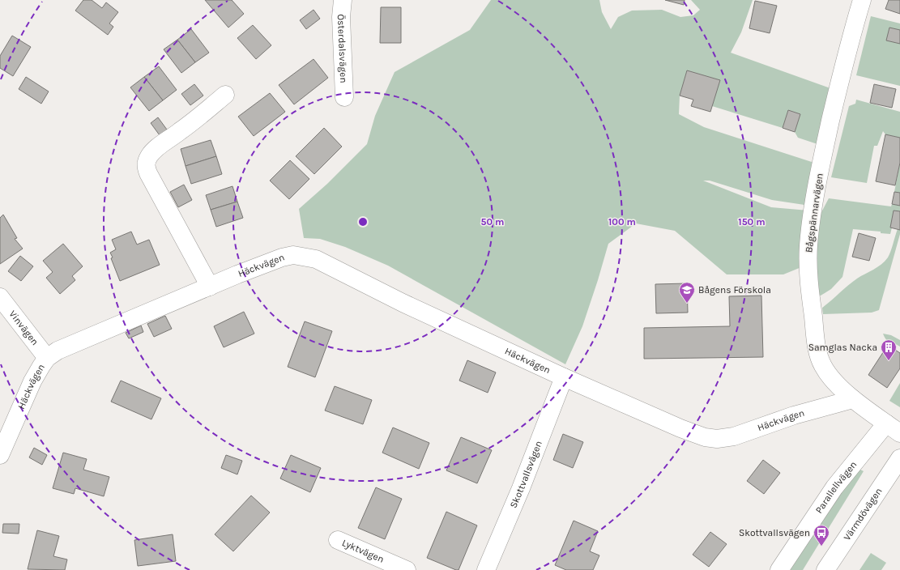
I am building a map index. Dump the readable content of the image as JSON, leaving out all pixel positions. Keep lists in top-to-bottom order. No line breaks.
{"streets":{"street":["Österdalsvägen","Bågspännarvägen","Häckvägen","Vinvägen","Skottvallsvägen","Parallellvägen","Värmdövägen","Lyktvägen"]},"crossings":[["Bågspännarvägen","Häckvägen"],["Bågspännarvägen","Parallellvägen"],["Häckvägen","Vinvägen"],["Häckvägen","Skottvallsvägen"]],"places":{"school or university":["Bågens Förskola"],"building":["Samglas Nacka"],"bus stop":["Skottvallsvägen"]},"rings":["50 m","100 m","150 m"]}
